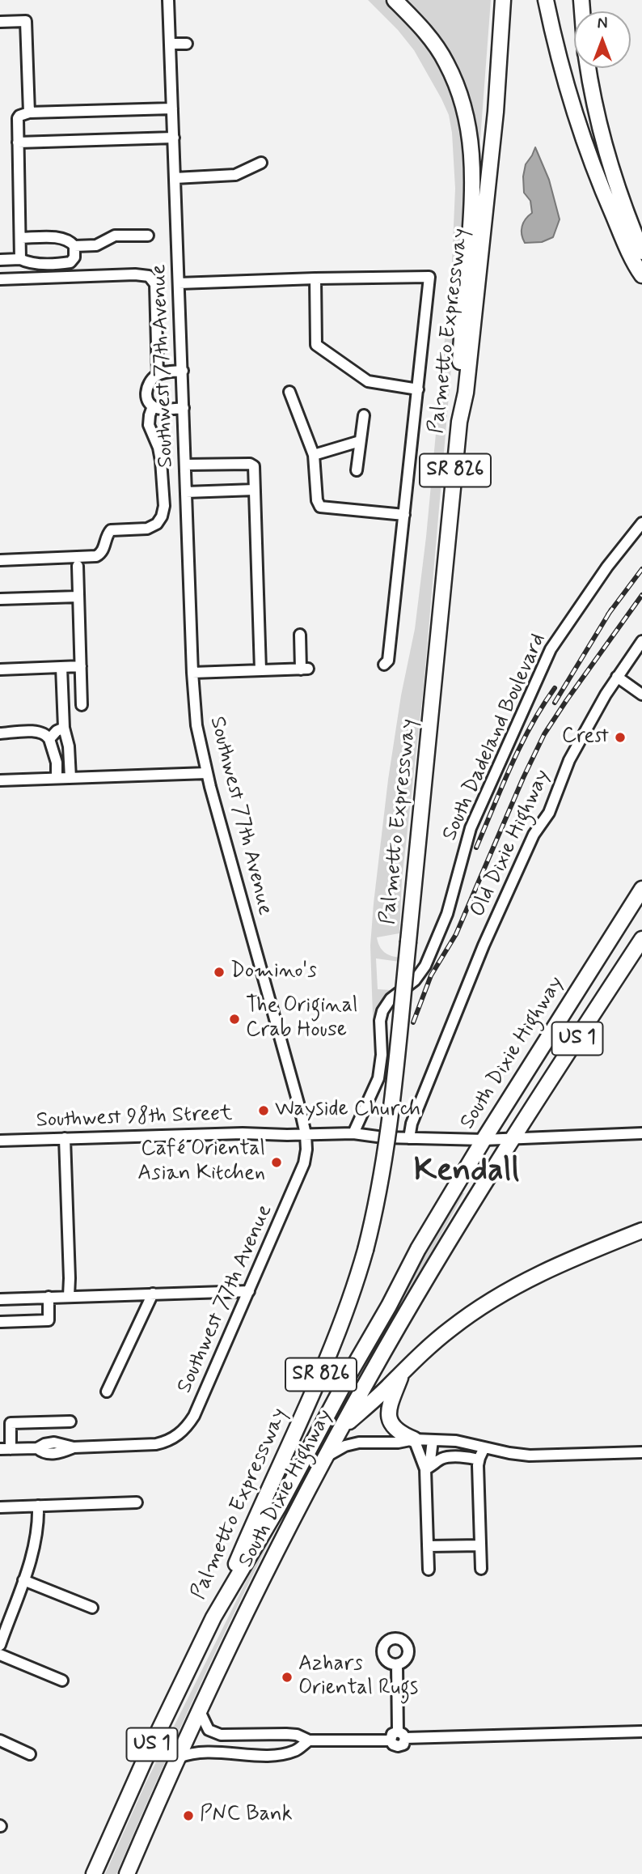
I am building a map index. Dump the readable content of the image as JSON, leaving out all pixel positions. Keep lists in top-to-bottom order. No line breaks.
{"streets":{"highway":["Palmetto Expressway","SR 826","US 1","South Dixie Highway"],"street":["Southwest 77th Avenue","South Dadeland Boulevard","Old Dixie Highway","Southwest 98th Street"]},"crossings":[["Palmetto Expressway","South Dixie Highway"],["Southwest 77th Avenue","Southwest 98th Street"],["SR 826","South Dixie Highway"],["South Dadeland Boulevard","Southwest 98th Street"],["Old Dixie Highway","Southwest 98th Street"],["South Dixie Highway","Southwest 98th Street"]],"districts":["Kendall"],"places":["Crest","Domino's","The Original Crab House","Wayside Church","Café Oriental Asian Kitchen","Azhars Oriental Rugs","PNC Bank"],"north":"top"}
